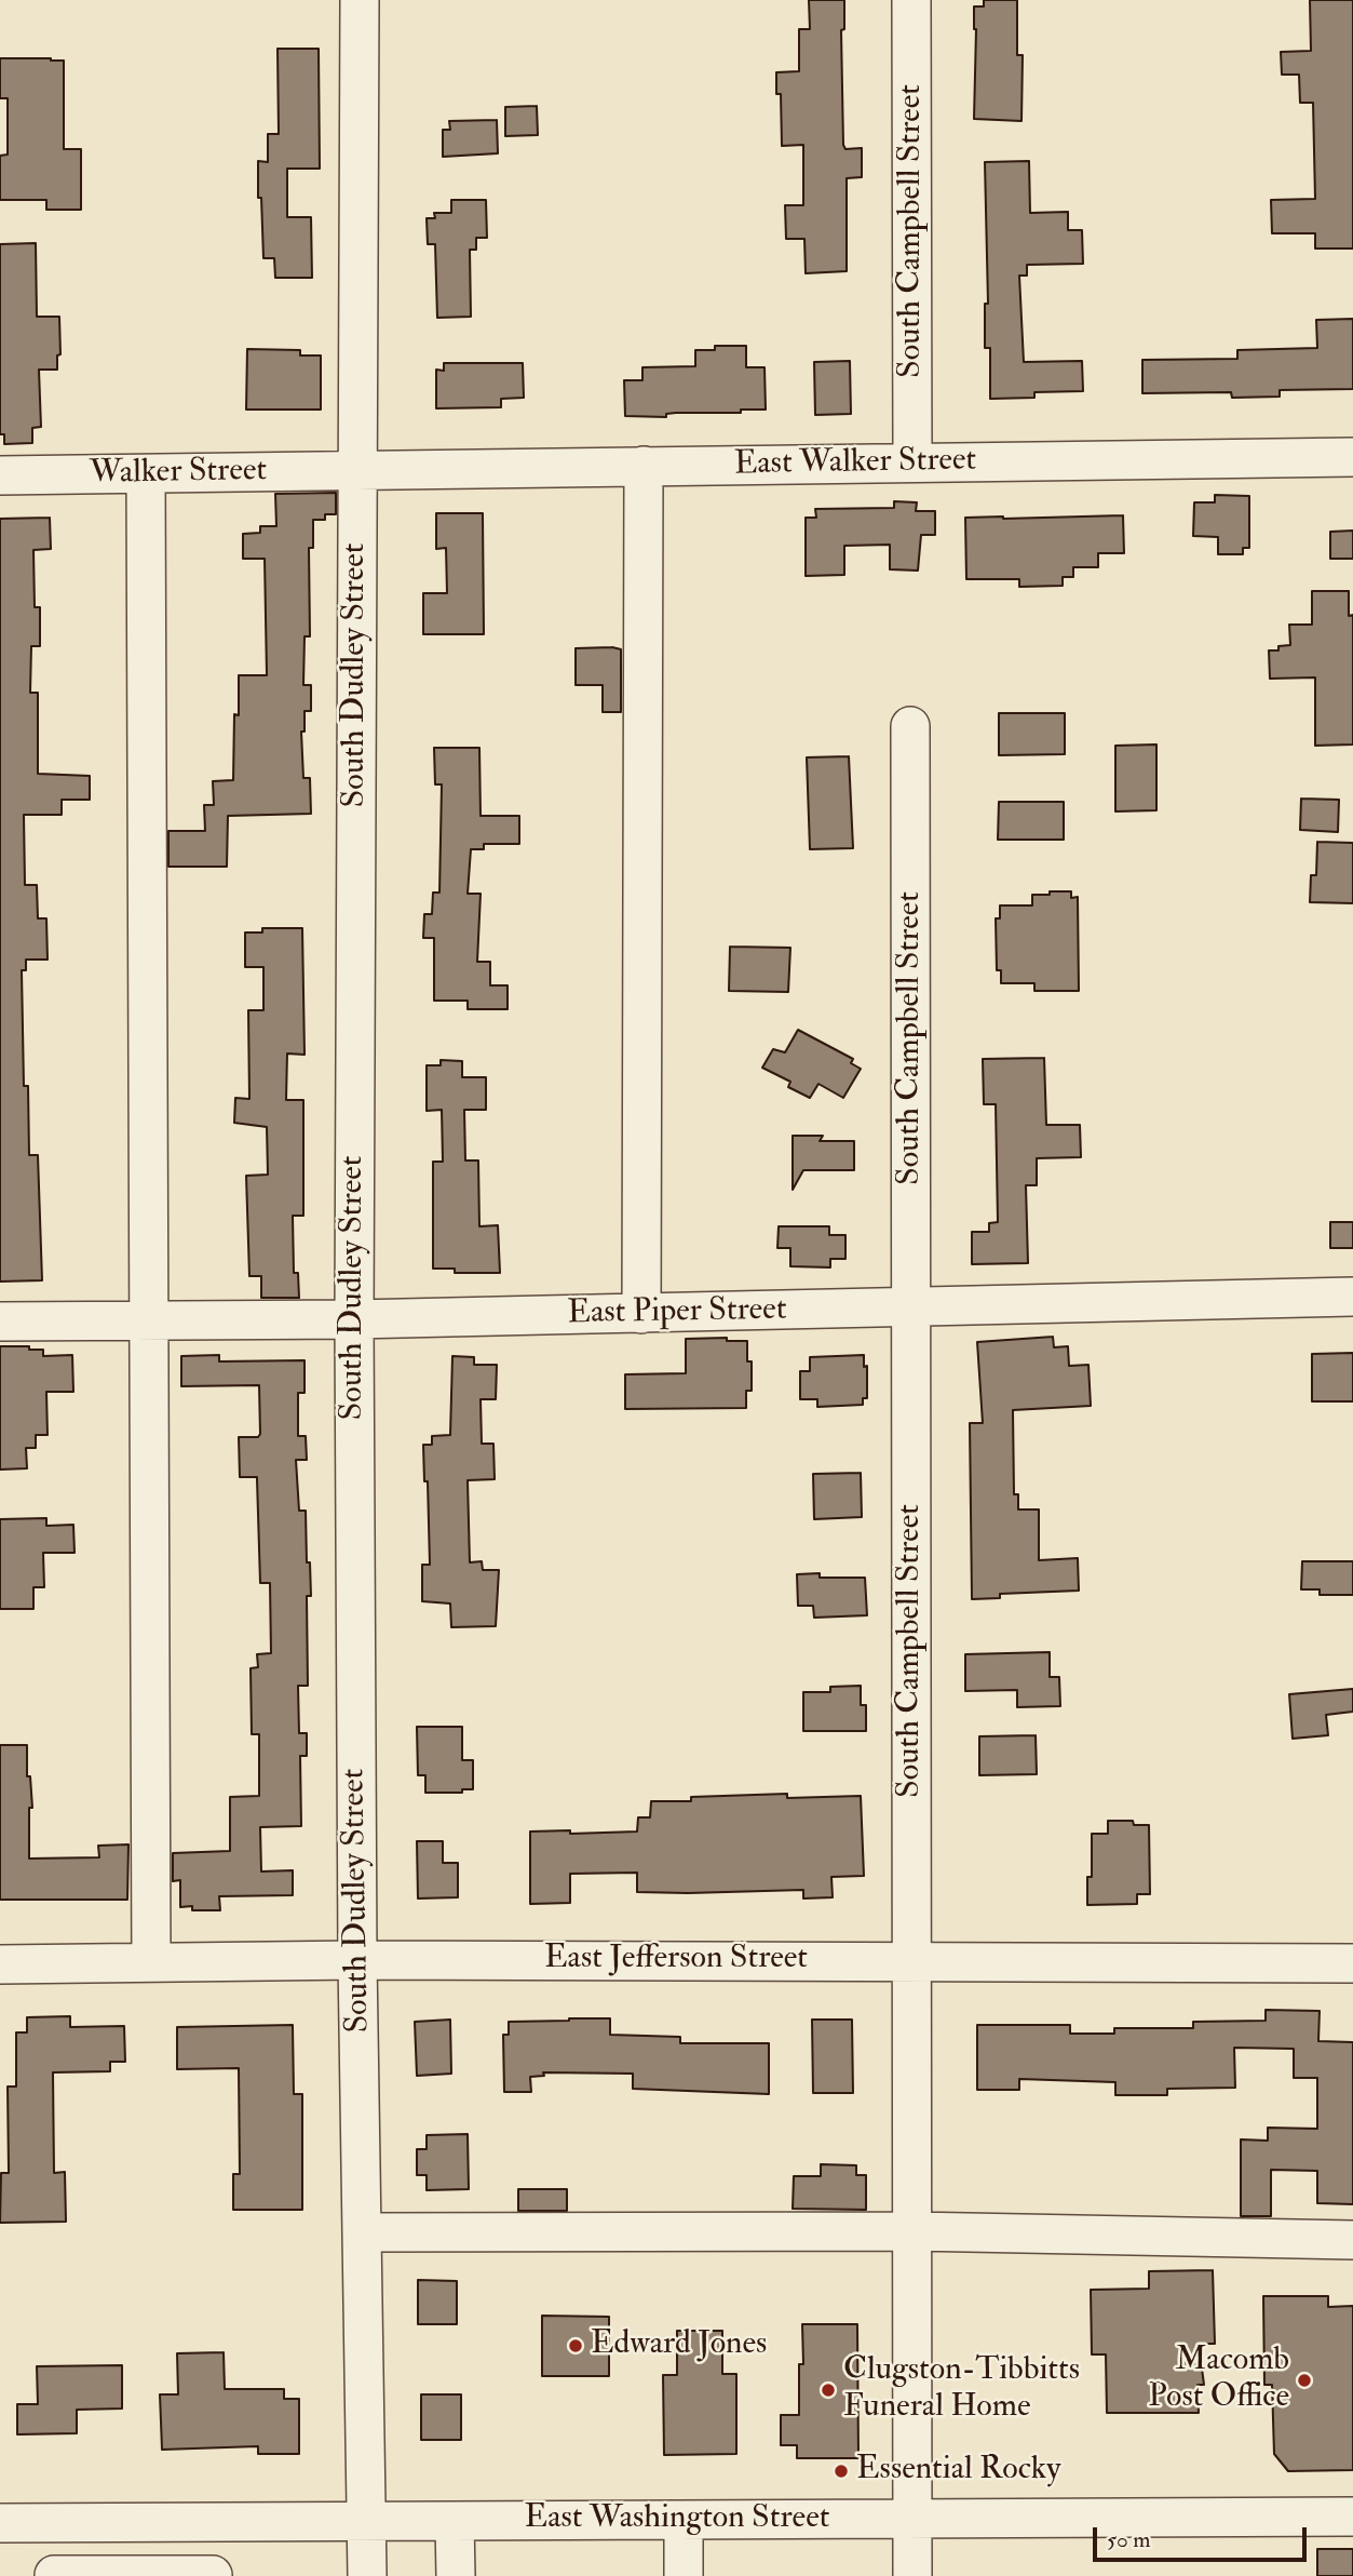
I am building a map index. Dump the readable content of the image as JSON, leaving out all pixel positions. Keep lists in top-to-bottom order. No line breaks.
{"streets":{"street":["South Campbell Street","East Walker Street","Walker Street","South Dudley Street","East Piper Street","East Jefferson Street","East Washington Street"]},"crossings":[["South Campbell Street","East Walker Street"],["South Campbell Street","East Piper Street"],["South Campbell Street","East Jefferson Street"],["South Campbell Street","East Washington Street"],["East Walker Street","Walker Street"],["East Walker Street","South Dudley Street"],["Walker Street","South Dudley Street"],["South Dudley Street","East Piper Street"],["South Dudley Street","East Jefferson Street"],["South Dudley Street","East Washington Street"]],"places":["Edward Jones","Macomb Post Office","Clugston-Tibbitts Funeral Home","Essential Rocky"],"scale_bar":"50 m"}
